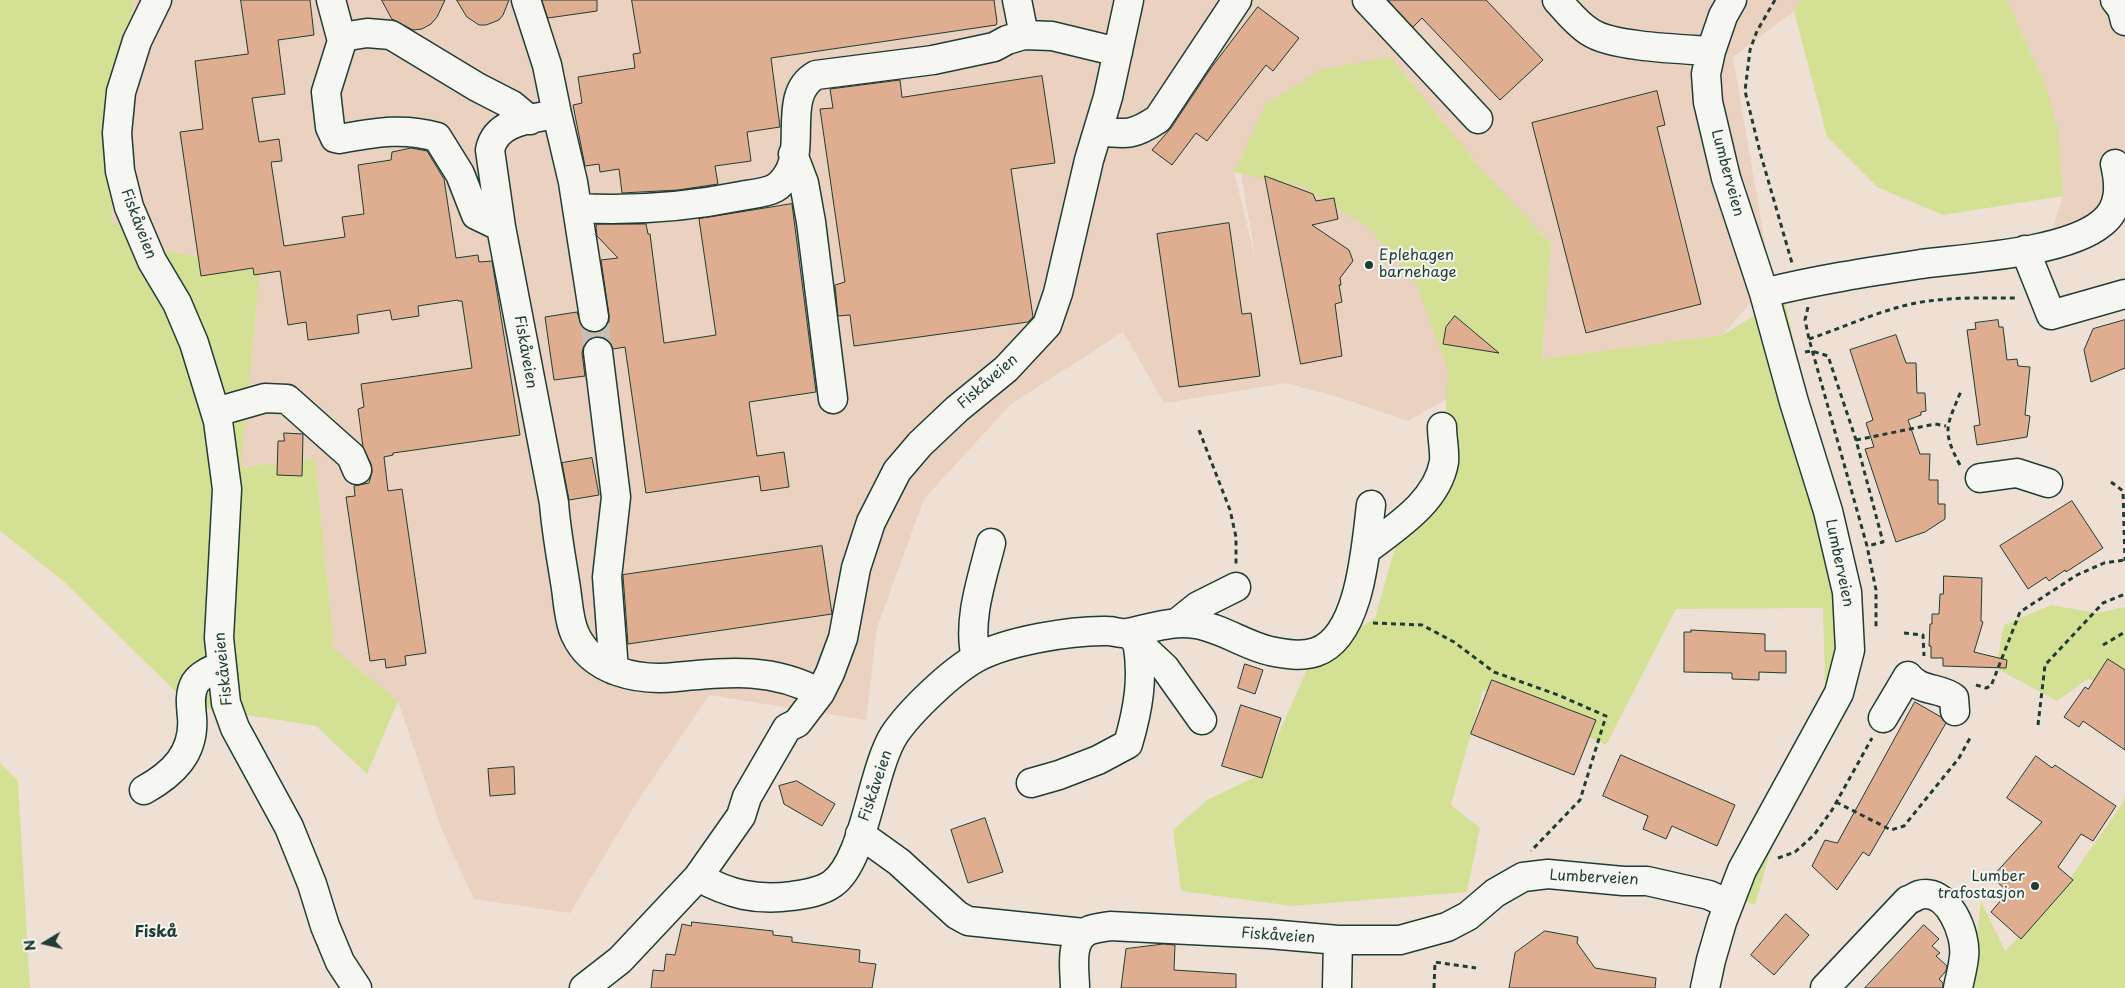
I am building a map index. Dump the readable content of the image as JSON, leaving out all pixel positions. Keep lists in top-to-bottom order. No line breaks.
{"streets":{"street":["Lumberveien","Fiskåveien"]},"crossings":[["Lumberveien","Fiskåveien"]],"districts":["Fiskå"],"places":["Eplehagen barnehage","Lumber trafostasjon"],"north":"left"}
